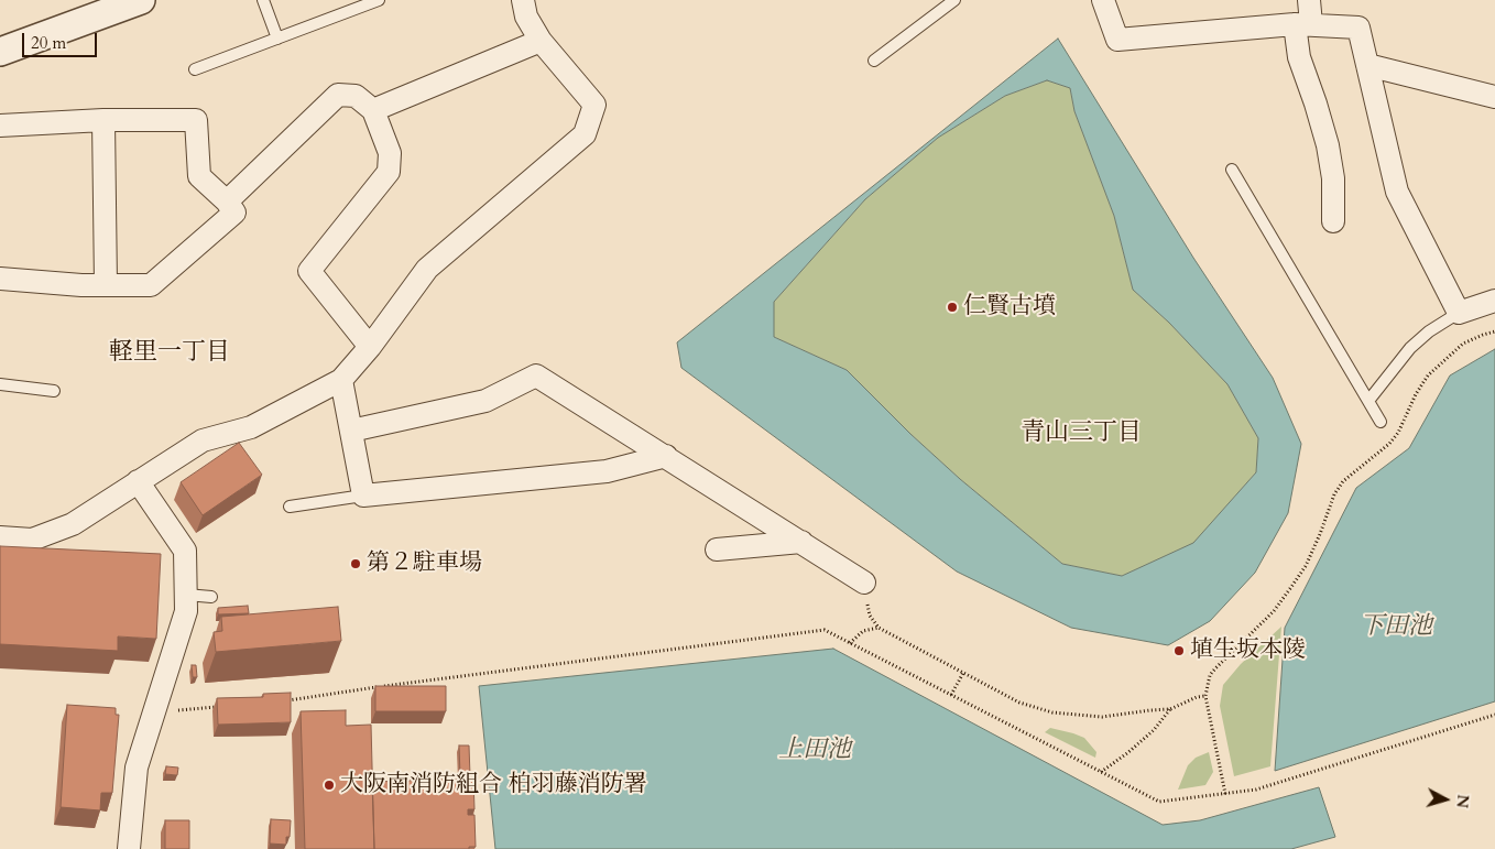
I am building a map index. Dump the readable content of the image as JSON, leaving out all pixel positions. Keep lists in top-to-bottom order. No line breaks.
{"districts":["軽里一丁目","青山三丁目"],"water":["下田池","上田池"],"places":["仁賢古墳","第２駐車場","埴生坂本陵","大阪南消防組合 柏羽藤消防署"],"scale_bar":"20 m","north":"right"}
